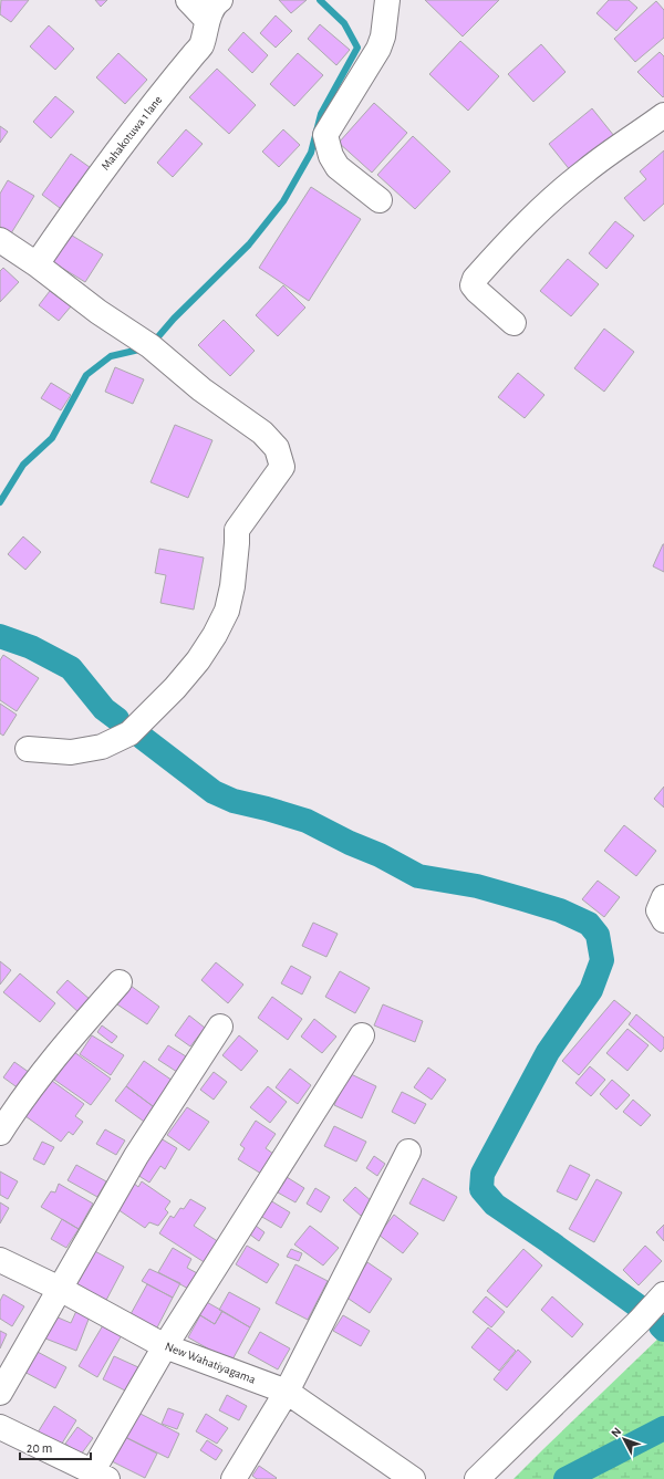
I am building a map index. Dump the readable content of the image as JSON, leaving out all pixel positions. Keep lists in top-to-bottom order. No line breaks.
{"streets":{"street":["Mahakotuwa 1 lane","New Wahatiyagama"]},"scale_bar":"20 m","north":"top left"}
